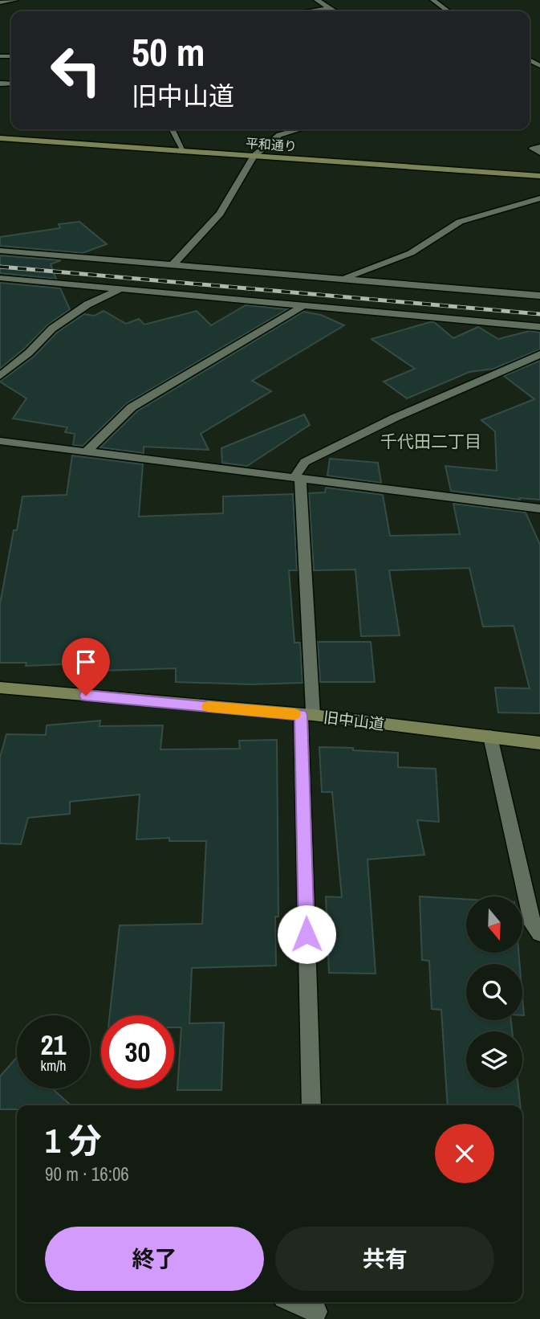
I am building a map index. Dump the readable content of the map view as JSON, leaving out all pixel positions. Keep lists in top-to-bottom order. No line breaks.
{"streets":{"street":["平和通り","旧中山道"]},"districts":["千代田二丁目"],"north":"bottom","page":{"turn":["50 m","旧中山道"],"speed":"21 km/h","limit":"30","heading":["1 分","90 m · 16:06"],"buttons":["終了","共有"]}}
